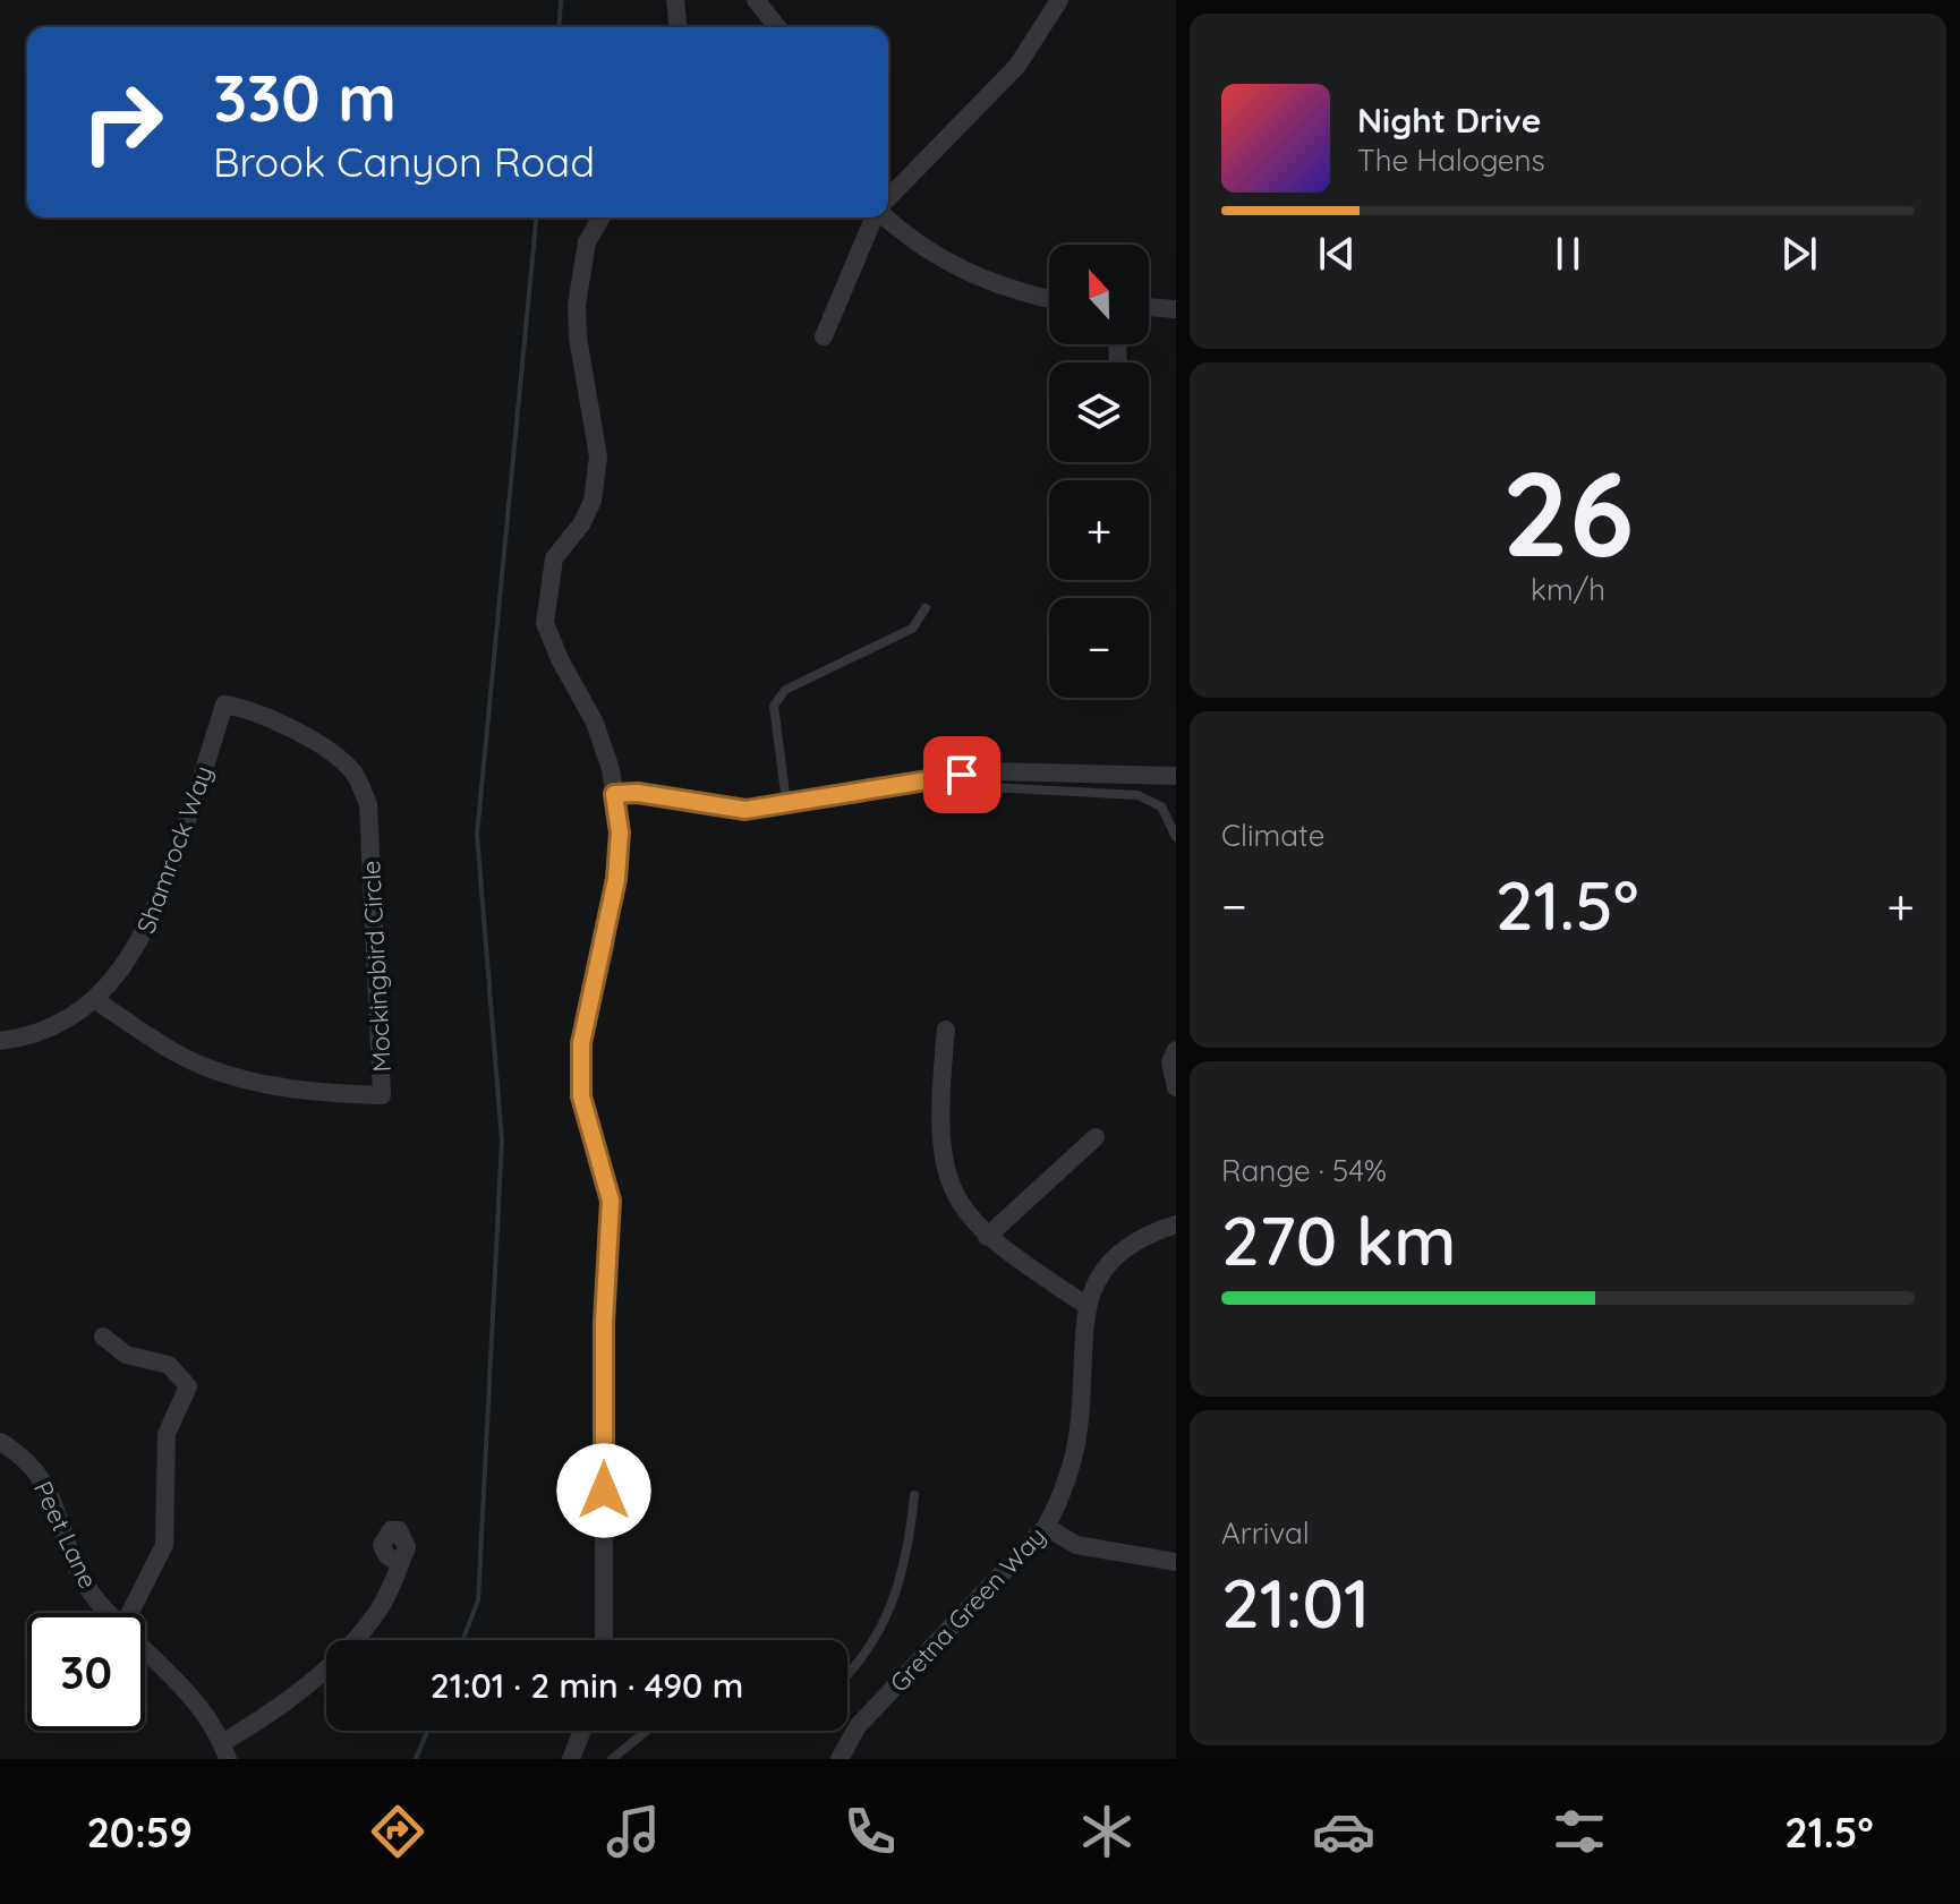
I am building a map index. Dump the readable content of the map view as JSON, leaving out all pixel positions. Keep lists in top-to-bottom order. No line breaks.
{"streets":{"street":["Shamrock Way","Mockingbird Circle","Peet Lane","Gretna Green Way"]},"crossings":[["Shamrock Way","Mockingbird Circle"]],"north":"top","page":{"turn":["330 m","Brook Canyon Road"],"song":["Night Drive","The Halogens"],"map_buttons":["+","−"],"tile":[["26","km/h"],"Climate",["Range · 54%","270 km"],["Arrival","21:01"]],"heat":["−","21.5°","+"],"limit":"30","trip":"21:01 · 2 min · 490 m","tabs":["20:59","21.5°"]}}
